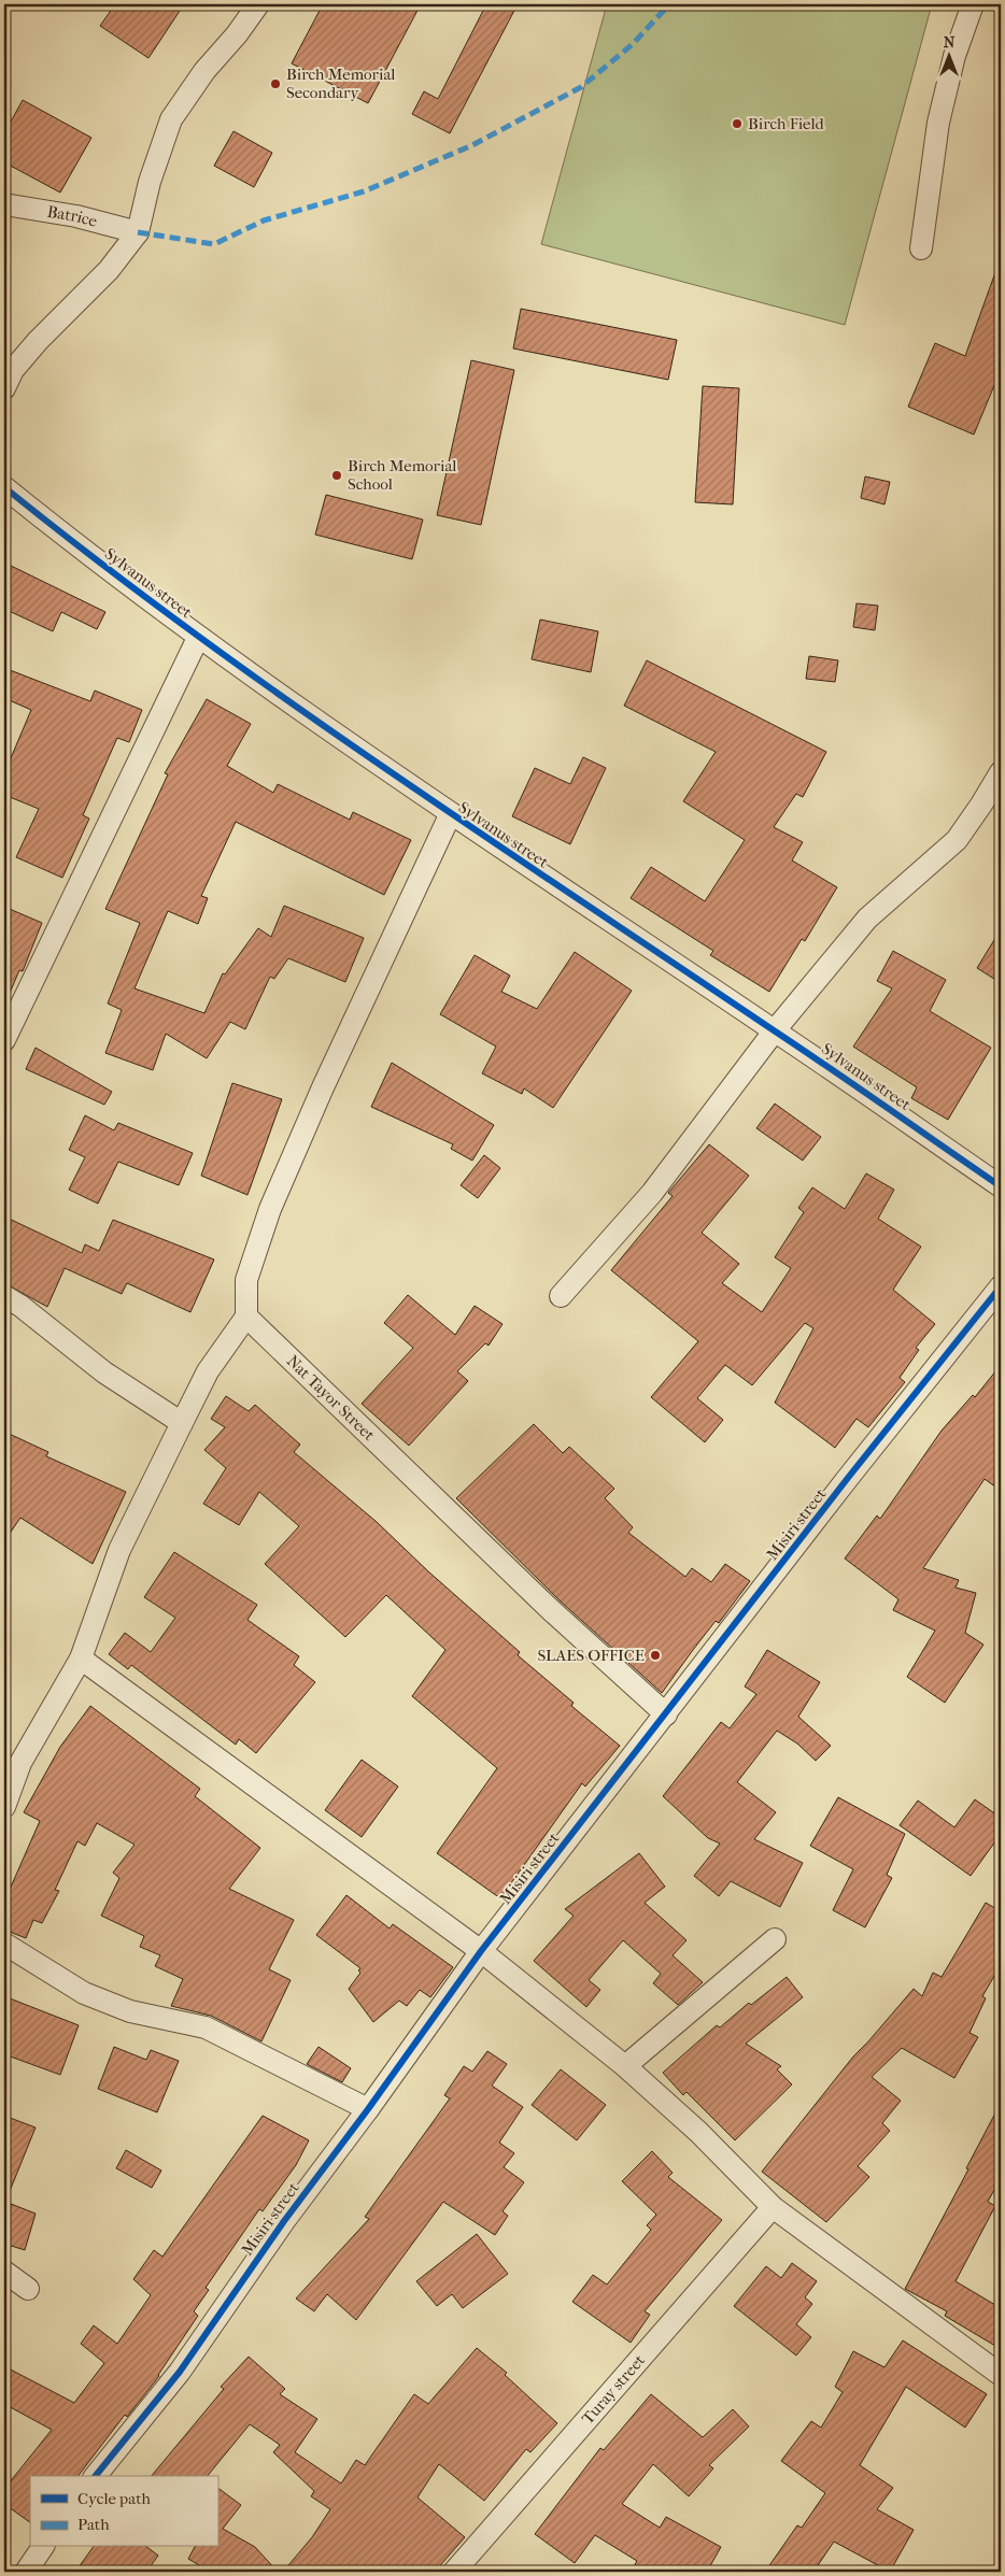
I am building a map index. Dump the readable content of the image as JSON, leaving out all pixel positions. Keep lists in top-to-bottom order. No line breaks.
{"streets":{"street":["Batrice","Sylvanus street","Nat Tayor Street","Misiri street","Turay street"]},"crossings":[["Nat Tayor Street","Misiri street"]],"places":["Birch Memorial Secondary","Birch Field","Birch Memorial School","SLAES OFFICE"],"legend":["Cycle path","Path"],"north":"top"}
